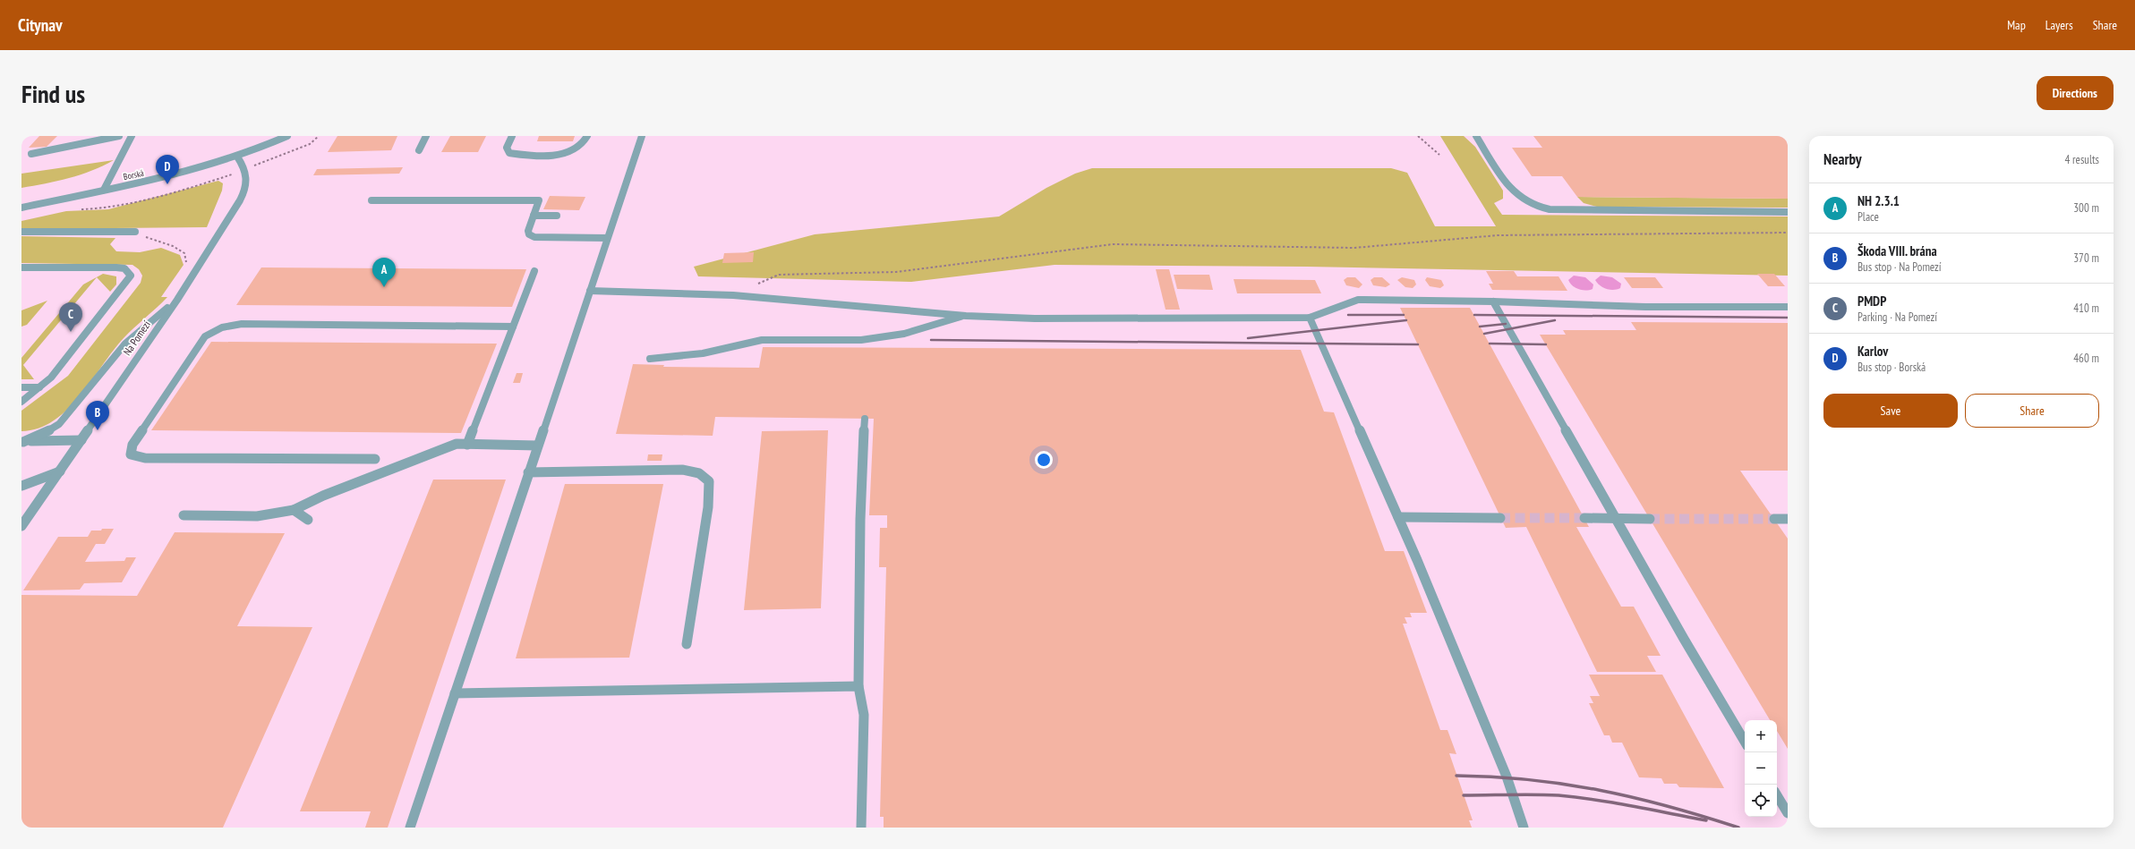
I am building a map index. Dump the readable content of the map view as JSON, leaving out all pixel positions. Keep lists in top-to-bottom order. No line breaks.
{"streets":{"street":["Borská","Na Pomezí"]},"page":{"header":"Citynav","nav":["Map","Layers","Share"],"buttons":["Directions",["Save","Share"]],"title":"Find us","heading":["Nearby","4 results"],"pins":["D","A","C","B"],"list":[{"mark":"A","name":"NH 2.3.1","note":"Place","value":"300 m"},{"mark":"B","name":"Škoda VIII. brána","note":"Bus stop · Na Pomezí","value":"370 m"},{"mark":"C","name":"PMDP","note":"Parking · Na Pomezí","value":"410 m"},{"mark":"D","name":"Karlov","note":"Bus stop · Borská","value":"460 m"}],"map_buttons":["+","−"]}}
